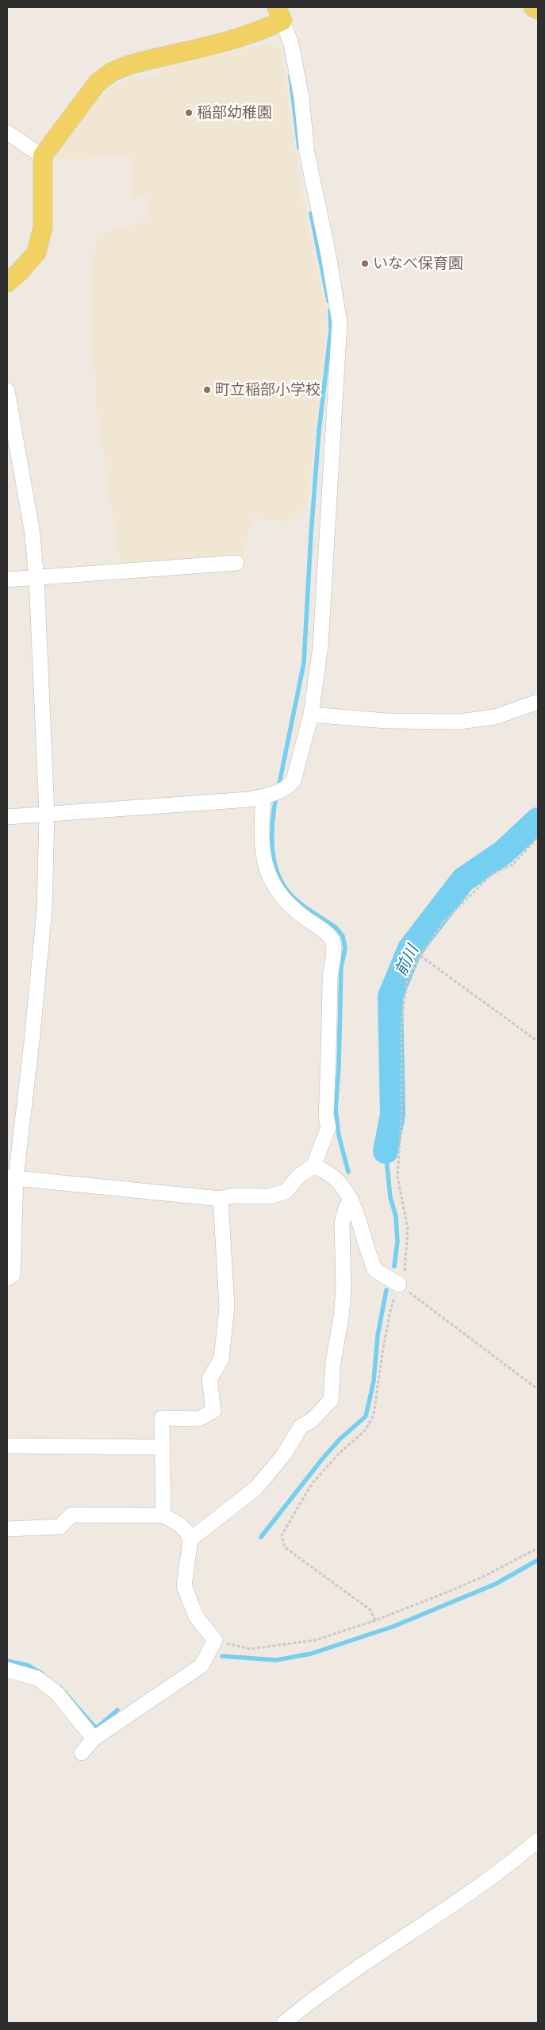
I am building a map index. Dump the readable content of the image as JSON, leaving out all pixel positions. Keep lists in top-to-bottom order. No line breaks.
{"water":["前川"],"places":["稲部幼稚園","いなべ保育園","町立稲部小学校"]}
